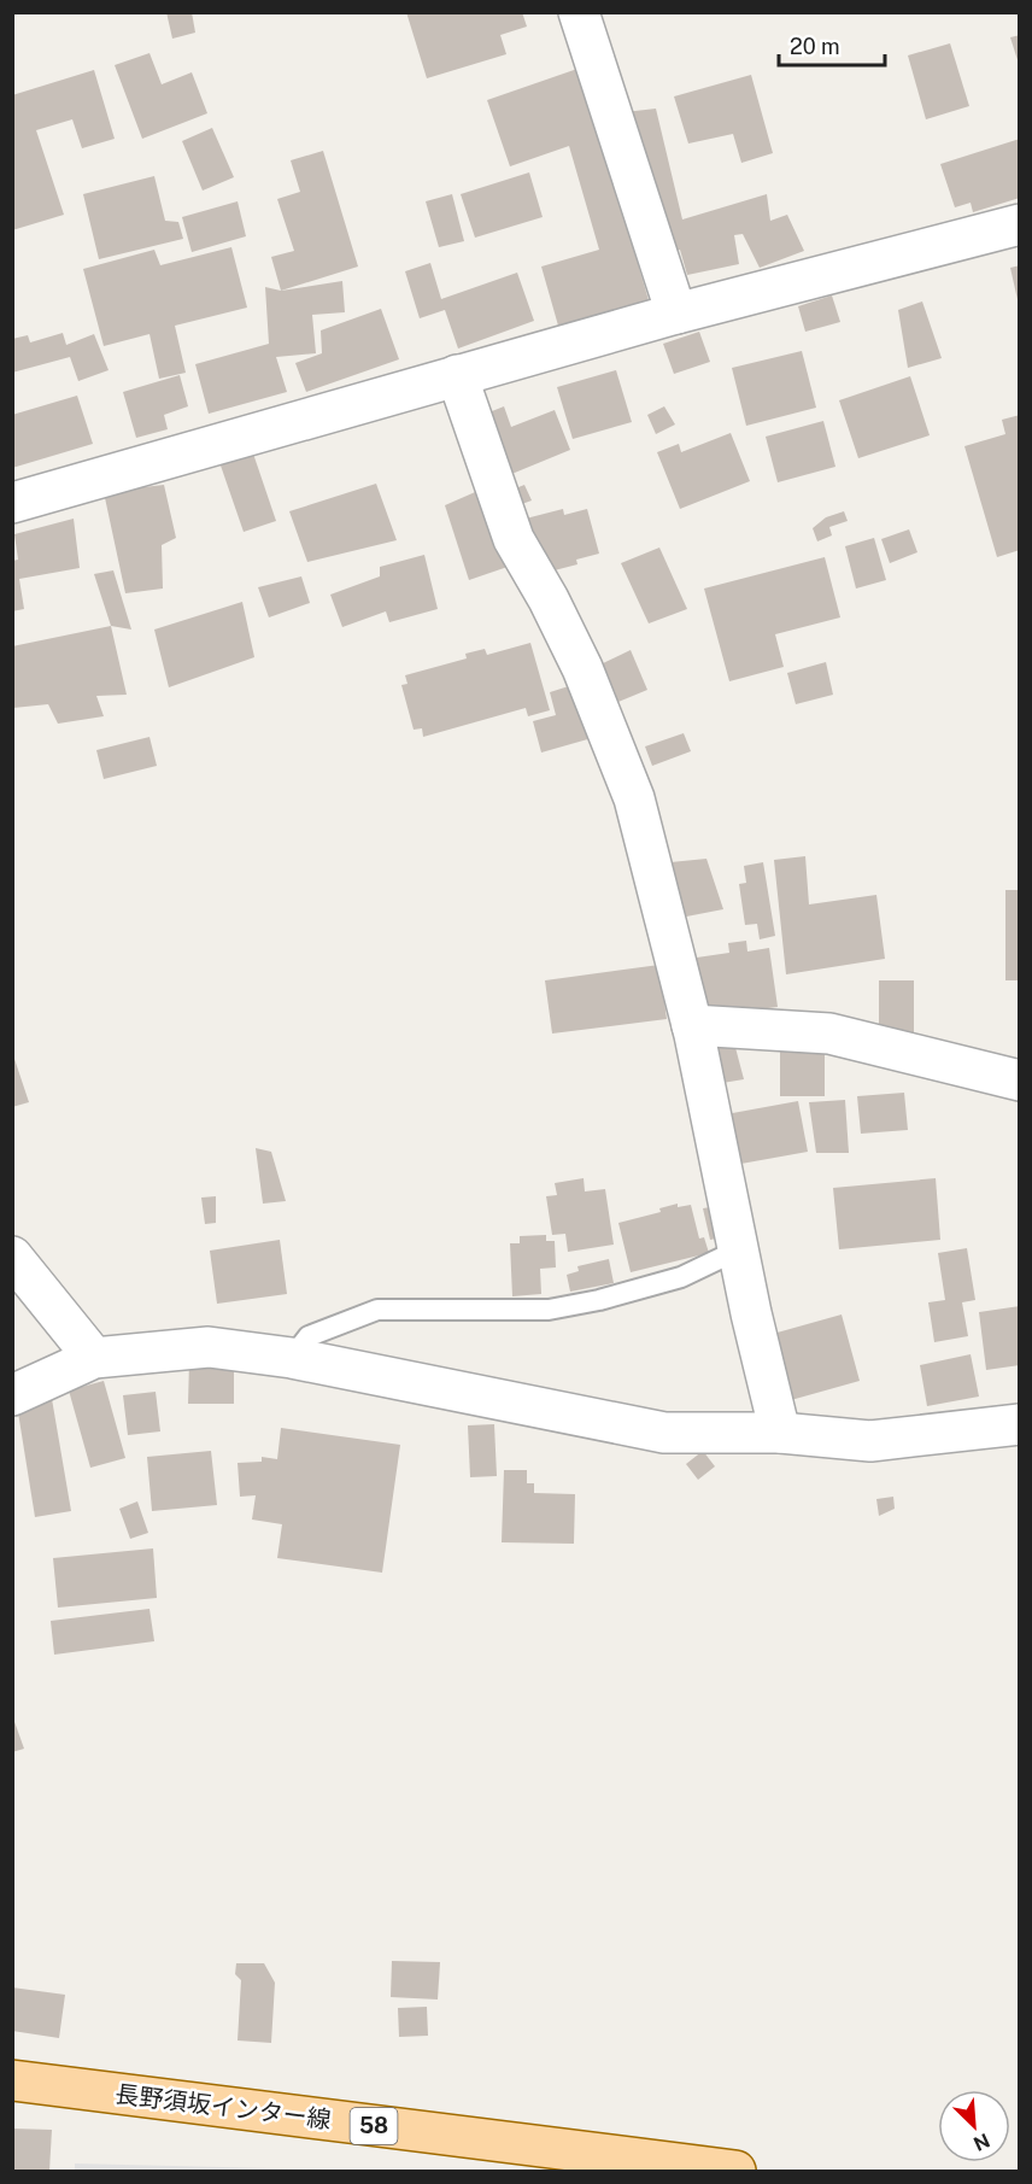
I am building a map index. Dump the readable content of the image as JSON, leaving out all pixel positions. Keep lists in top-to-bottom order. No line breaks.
{"streets":{"main road":["長野須坂インター線","58"]},"scale_bar":"20 m","north":"bottom right"}
